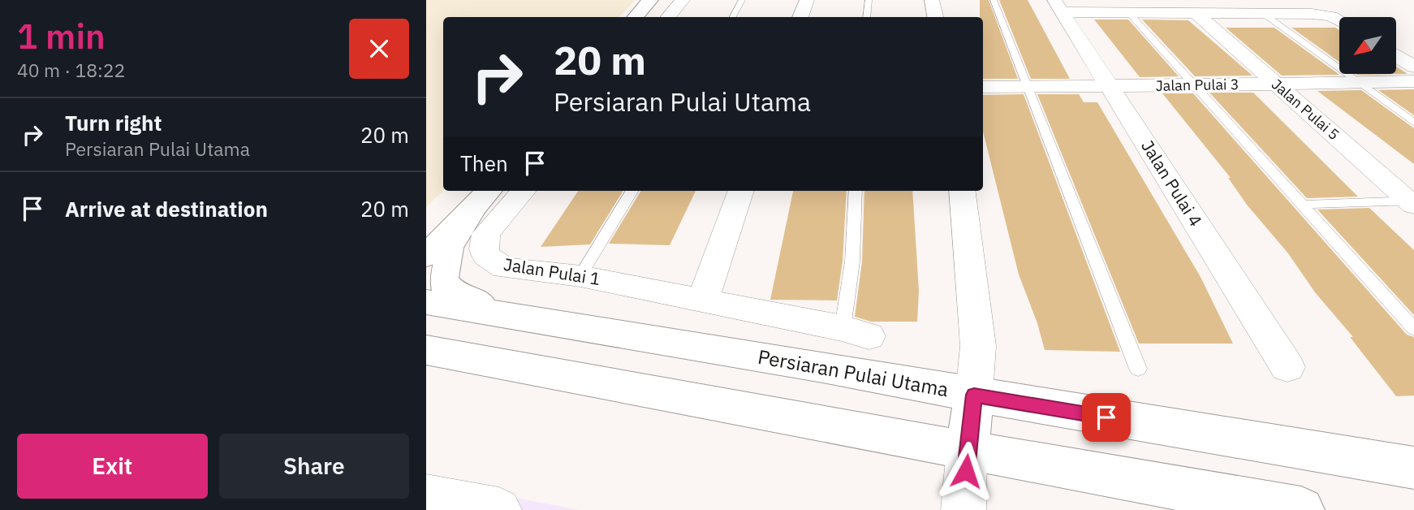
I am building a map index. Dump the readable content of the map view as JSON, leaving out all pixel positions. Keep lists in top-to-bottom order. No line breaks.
{"streets":{"main road":["Persiaran Pulai Utama"],"street":["Jalan Pulai 3","Jalan Pulai 5","Jalan Pulai 4","Jalan Pulai 1"]},"crossings":[["Jalan Pulai 3","Jalan Pulai 5"],["Jalan Pulai 3","Jalan Pulai 4"]],"north":"bottom left","page":{"heading":["1 min","40 m · 18:22"],"turn":["20 m","Persiaran Pulai Utama"],"list":[{"name":"Turn right","note":"Persiaran Pulai Utama","value":"20 m"},{"name":"Arrive at destination","value":"20 m"}],"then":"Then","buttons":["Exit","Share"]}}
